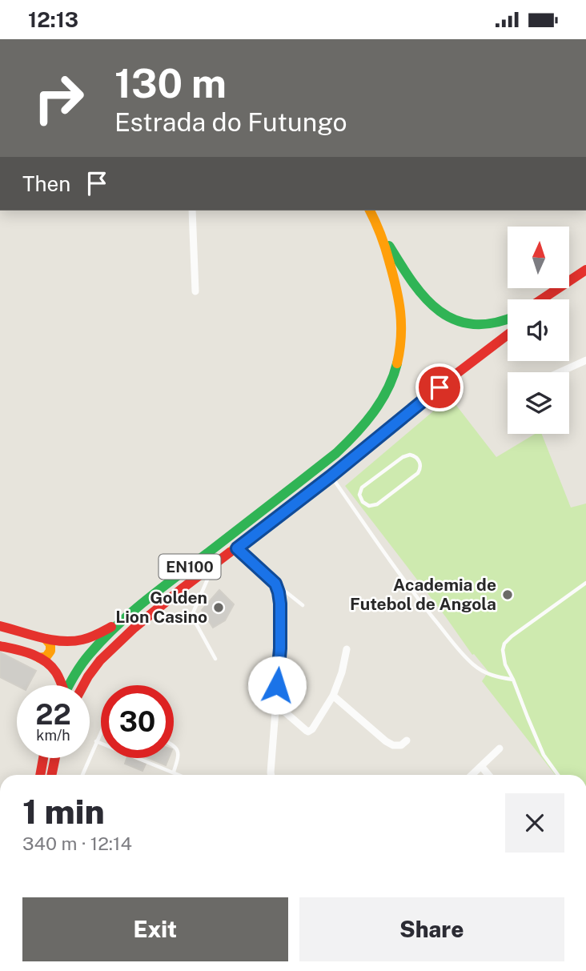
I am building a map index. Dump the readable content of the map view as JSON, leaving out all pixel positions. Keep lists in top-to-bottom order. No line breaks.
{"streets":{"main road":["EN100"]},"places":["Academia de Futebol de Angola","Golden Lion Casino"],"north":"top","page":{"status":"12:13","turn":["130 m","Estrada do Futungo"],"then":"Then","speed":"22 km/h","limit":"30","heading":["1 min","340 m · 12:14"],"buttons":["Exit","Share"]}}
